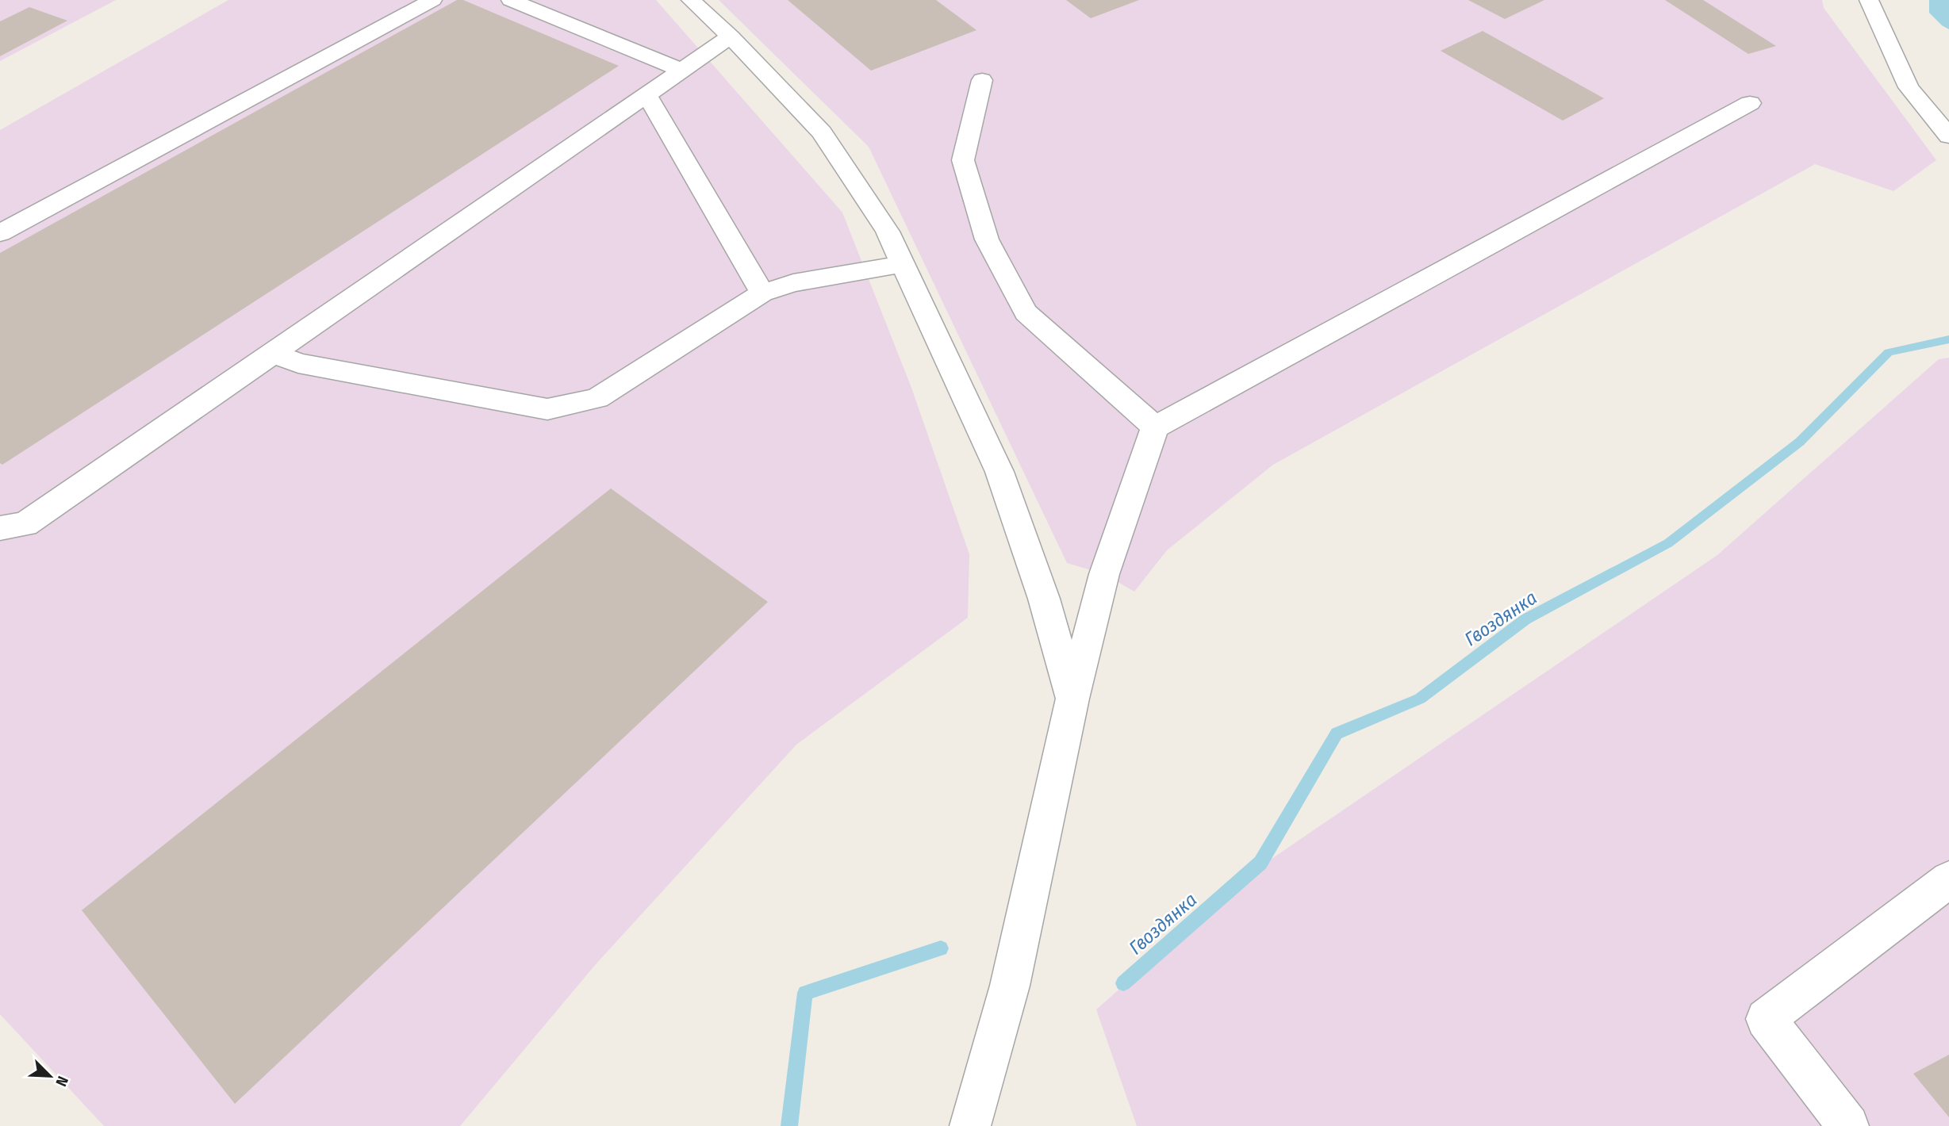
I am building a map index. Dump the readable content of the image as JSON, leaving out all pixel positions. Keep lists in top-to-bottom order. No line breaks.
{"water":["Гвоздянка"],"north":"bottom right"}
